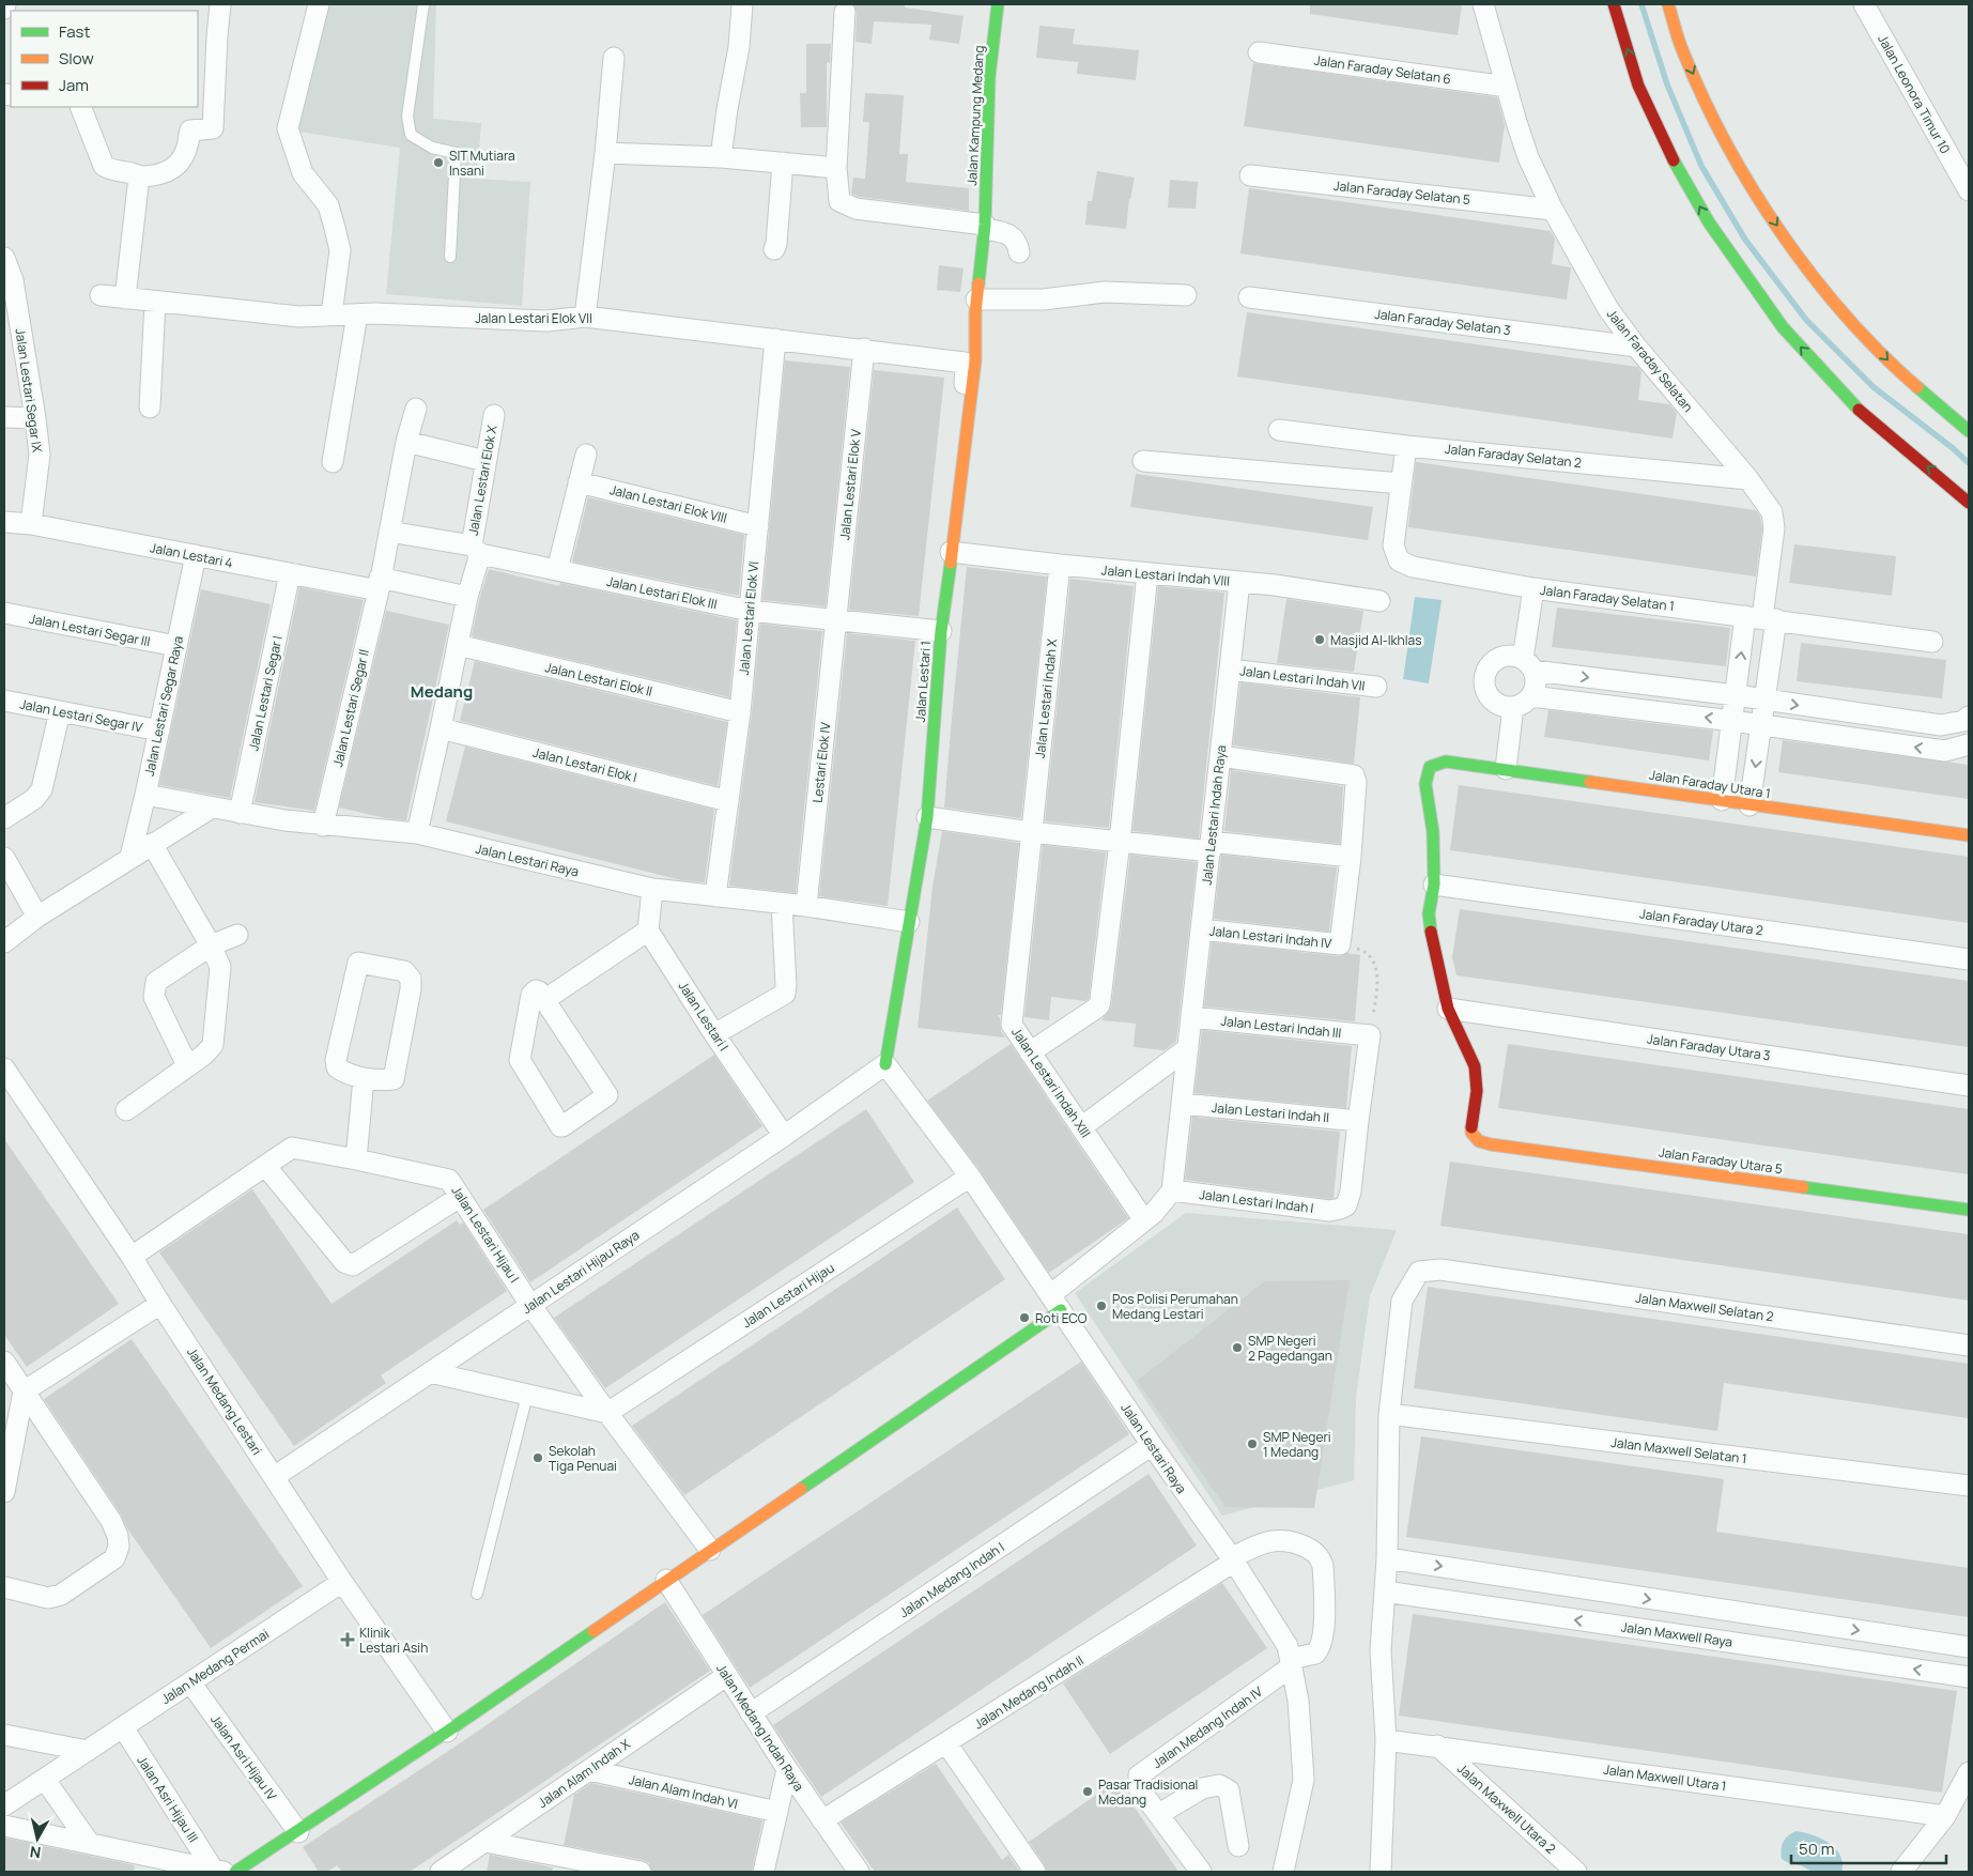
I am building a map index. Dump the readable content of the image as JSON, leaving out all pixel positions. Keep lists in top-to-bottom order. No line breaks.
{"streets":{"street":["Jalan Faraday Selatan 6","Jalan Leonora Timur 10","Jalan Kampung Medang","Jalan Faraday Selatan 5","Jalan Lestari Elok VII","Jalan Faraday Selatan 3","Jalan Faraday Selatan","Jalan Lestari Segar IX","Jalan Faraday Selatan 2","Jalan Lestari Elok X","Jalan Lestari Elok V","Jalan Lestari Elok VIII","Jalan Lestari 4","Jalan Lestari Indah VIII","Jalan Lestari Elok III","Jalan Faraday Selatan 1","Jalan Lestari Elok VI","Jalan Lestari Segar III","Jalan Lestari Indah VII","Jalan Lestari Elok II","Jalan Lestari 1","Jalan Lestari Segar I","Jalan Lestari Indah X","Jalan Lestari Segar Raya","Jalan Lestari Segar II","Jalan Lestari Segar IV","Lestari Elok IV","Jalan Lestari Elok I","Jalan Faraday Utara 1","Jalan Lestari Indah Raya","Jalan Lestari Raya","Jalan Faraday Utara 2","Jalan Lestari Indah IV","Jalan Lestari I","Jalan Lestari Indah III","Jalan Faraday Utara 3","Jalan Lestari Indah XIII","Jalan Lestari Indah II","Jalan Faraday Utara 5","Jalan Lestari Indah I","Jalan Lestari Hijau I","Jalan Lestari Hijau Raya","Jalan Lestari Hijau","Jalan Maxwell Selatan 2","Jalan Medang Lestari","Jalan Maxwell Selatan 1","Jalan Medang Indah I","Jalan Maxwell Raya","Jalan Medang Permai","Jalan Medang Indah II","Jalan Medang Indah Raya","Jalan Medang Indah IV","Jalan Asri Hijau IV","Jalan Alam Indah X","Jalan Maxwell Utara 1","Jalan Alam Indah VI","Jalan Asri Hijau III","Jalan Maxwell Utara 2"]},"crossings":[["Jalan Faraday Selatan 6","Jalan Faraday Selatan"],["Jalan Kampung Medang","Jalan Lestari 1"],["Jalan Faraday Selatan 5","Jalan Faraday Selatan"],["Jalan Lestari Elok VII","Jalan Lestari Elok V"],["Jalan Lestari Elok VII","Jalan Lestari Elok VI"],["Jalan Lestari Elok VII","Jalan Lestari 1"],["Jalan Faraday Selatan 3","Jalan Faraday Selatan"],["Jalan Faraday Selatan","Jalan Faraday Selatan 2"],["Jalan Faraday Selatan","Jalan Faraday Selatan 1"],["Jalan Lestari Segar IX","Jalan Lestari 4"],["Jalan Faraday Selatan 2","Jalan Faraday Selatan 1"],["Jalan Lestari Elok X","Jalan Lestari Elok III"],["Jalan Lestari Elok V","Jalan Lestari Elok III"],["Jalan Lestari Elok V","Lestari Elok IV"],["Jalan Lestari Elok VIII","Jalan Lestari Elok VI"],["Jalan Lestari 4","Jalan Lestari Segar I"],["Jalan Lestari 4","Jalan Lestari Segar Raya"],["Jalan Lestari 4","Jalan Lestari Segar II"],["Jalan Lestari Indah VIII","Jalan Lestari 1"],["Jalan Lestari Indah VIII","Jalan Lestari Indah X"],["Jalan Lestari Indah VIII","Jalan Lestari Indah Raya"],["Jalan Lestari Elok III","Jalan Lestari Elok VI"],["Jalan Lestari Elok III","Jalan Lestari 1"],["Jalan Lestari Elok III","Jalan Lestari Segar II"],["Jalan Lestari Elok III","Lestari Elok IV"],["Jalan Lestari Elok VI","Jalan Lestari Elok II"],["Jalan Lestari Elok VI","Jalan Lestari Elok I"],["Jalan Lestari Elok VI","Jalan Lestari Raya"],["Jalan Lestari Segar III","Jalan Lestari Segar Raya"],["Jalan Lestari Indah VII","Jalan Lestari Indah Raya"],["Jalan Lestari 1","Jalan Lestari Raya"],["Jalan Lestari 1","Jalan Lestari Hijau Raya"],["Jalan Lestari Segar I","Jalan Lestari Raya"],["Jalan Lestari Indah X","Jalan Lestari Indah XIII"],["Jalan Lestari Segar Raya","Jalan Lestari Segar IV"],["Jalan Lestari Segar Raya","Jalan Lestari Raya"],["Jalan Lestari Segar II","Jalan Lestari Raya"],["Lestari Elok IV","Jalan Lestari Raya"],["Jalan Faraday Utara 1","Jalan Faraday Utara 2"],["Jalan Lestari Indah Raya","Jalan Lestari Indah IV"],["Jalan Lestari Indah Raya","Jalan Lestari Indah III"],["Jalan Lestari Indah Raya","Jalan Lestari Indah II"],["Jalan Lestari Indah Raya","Jalan Lestari Indah I"],["Jalan Lestari Raya","Jalan Lestari Hijau Raya"],["Jalan Lestari Raya","Jalan Lestari Hijau"],["Jalan Lestari Raya","Jalan Medang Indah I"],["Jalan Lestari Raya","Jalan Medang Indah II"],["Jalan Lestari Raya","Jalan Medang Indah IV"],["Jalan Lestari I","Jalan Lestari Hijau Raya"],["Jalan Faraday Utara 3","Jalan Faraday Utara 5"],["Jalan Lestari Indah II","Jalan Lestari Indah I"],["Jalan Lestari Hijau I","Jalan Lestari Hijau Raya"],["Jalan Lestari Hijau I","Jalan Lestari Hijau"],["Jalan Lestari Hijau I","Jalan Medang Lestari"],["Jalan Lestari Hijau Raya","Jalan Medang Lestari"],["Jalan Maxwell Selatan 2","Jalan Maxwell Selatan 1"],["Jalan Medang Lestari","Jalan Medang Permai"],["Jalan Medang Indah I","Jalan Medang Indah Raya"],["Jalan Medang Permai","Jalan Asri Hijau IV"],["Jalan Medang Permai","Jalan Asri Hijau III"],["Jalan Medang Indah II","Jalan Medang Indah Raya"],["Jalan Medang Indah II","Jalan Medang Indah IV"],["Jalan Medang Indah Raya","Jalan Alam Indah X"],["Jalan Alam Indah X","Jalan Alam Indah VI"],["Jalan Maxwell Utara 1","Jalan Maxwell Utara 2"]],"districts":["Medang"],"places":{"other":["SIT Mutiara Insani","Masjid Al-Ikhlas","Pos Polisi Perumahan Medang Lestari","Roti ECO","SMP Negeri 2 Pagedangan","SMP Negeri 1 Medang","Sekolah Tiga Penuai","Pasar Tradisional Medang"],"health":["Klinik Lestari Asih"]},"legend":["Fast","Slow","Jam"],"scale_bar":"50 m","north":"bottom"}
